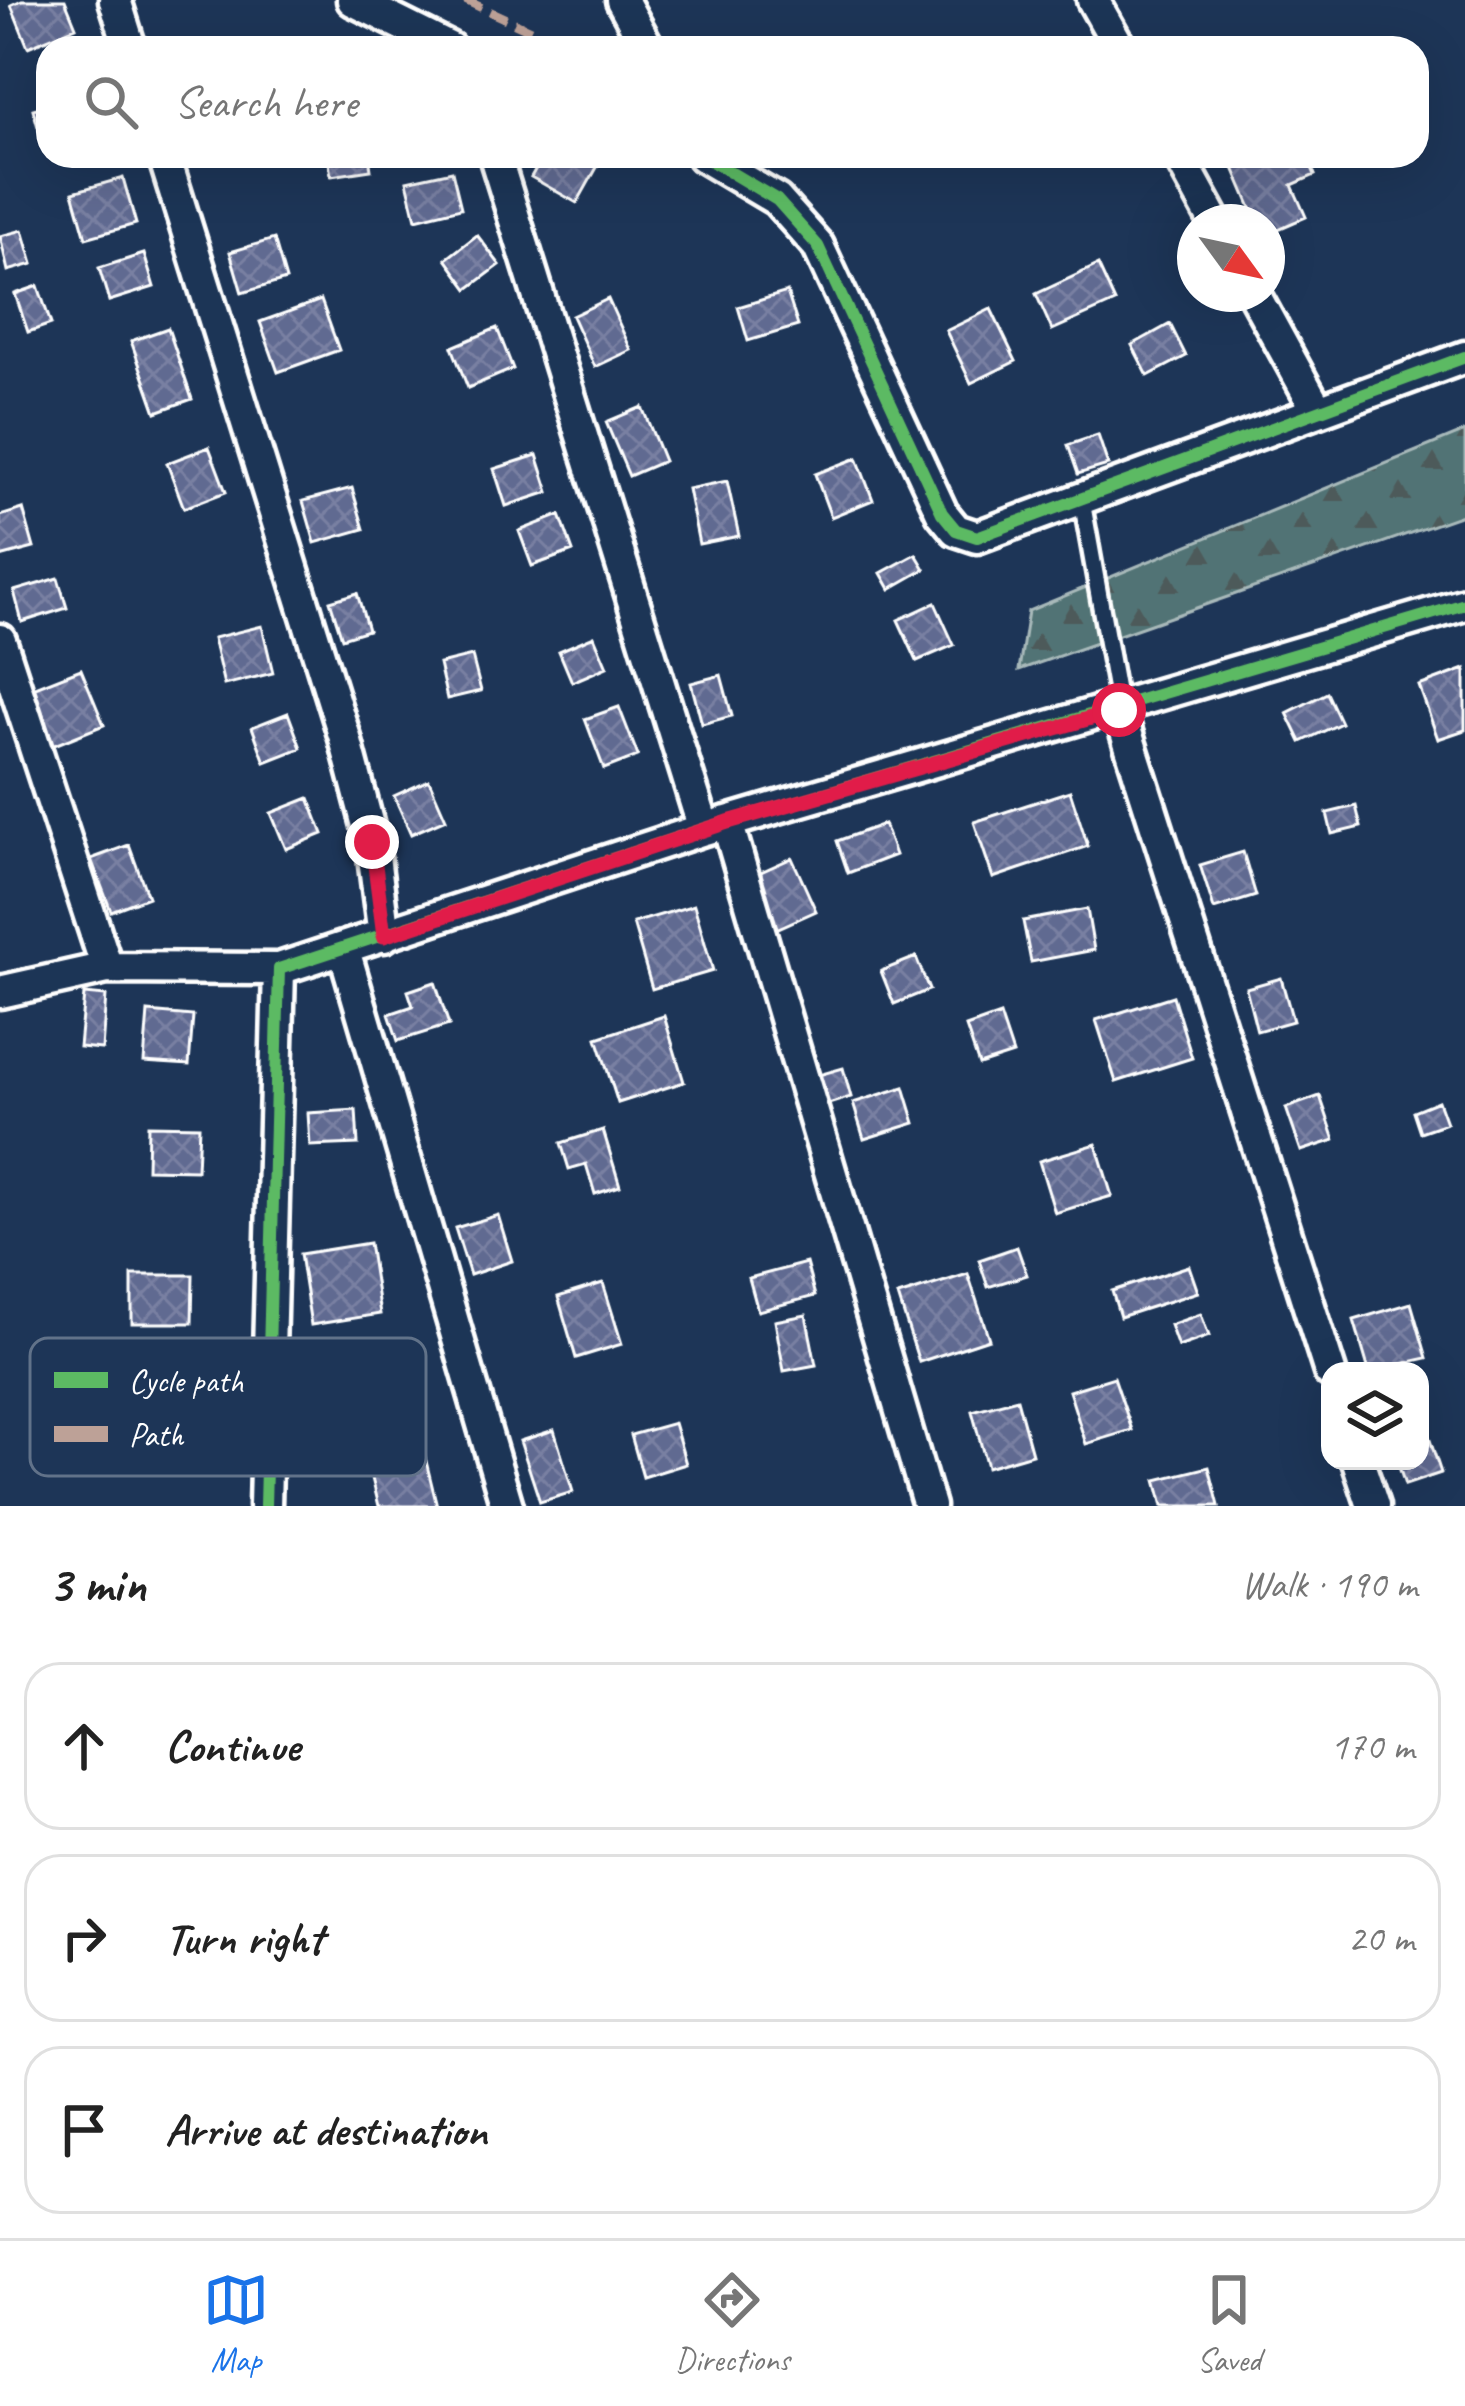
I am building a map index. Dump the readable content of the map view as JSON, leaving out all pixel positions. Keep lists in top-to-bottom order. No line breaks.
{"legend":["Cycle path","Path"],"north":"bottom right","page":{"search":"Search here","heading":["3 min","Walk · 190 m"],"list":[["Continue","170 m"],["Turn right","20 m"],"Arrive at destination"],"nav":["Map","Directions","Saved"]}}
